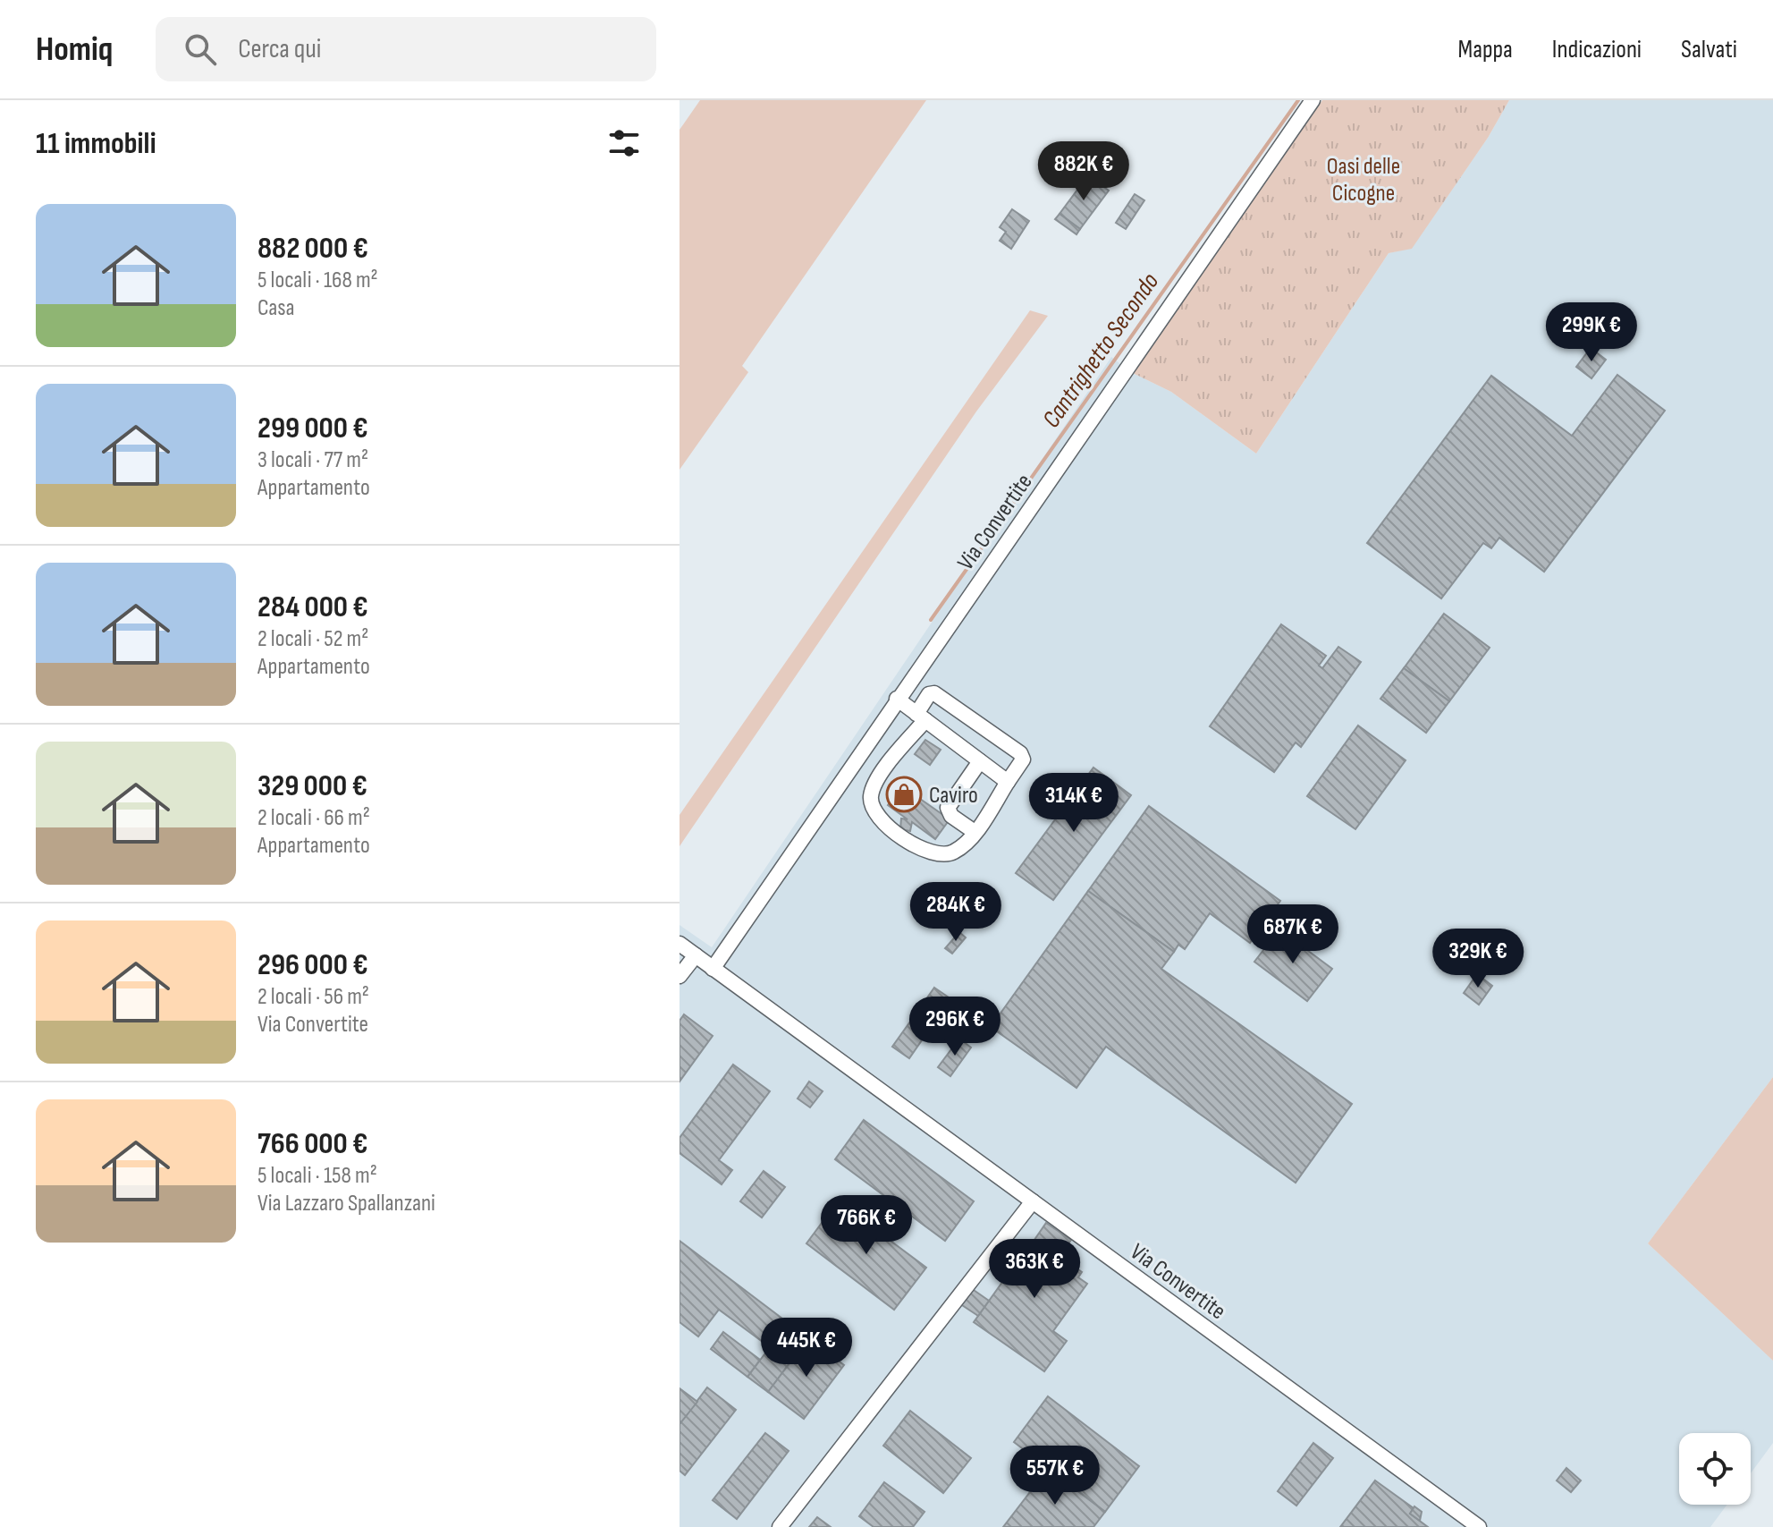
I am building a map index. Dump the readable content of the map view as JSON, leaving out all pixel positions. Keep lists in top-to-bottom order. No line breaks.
{"streets":{"street":["Via Convertite"]},"water":["Cantrighetto Secondo"],"parks":["Oasi delle Cicogne"],"places":{"shop":["Caviro"]},"page":{"header":"Homiq","search":"Cerca qui","nav":["Mappa","Indicazioni","Salvati"],"heading":"11 immobili","price":["882K €","299K €","314K €","284K €","687K €","329K €","296K €","766K €","363K €","445K €","557K €"],"list":[{"name":"882 000 €","note":"5 locali · 168 m² · Casa"},{"name":"299 000 €","note":"3 locali · 77 m² · Appartamento"},{"name":"284 000 €","note":"2 locali · 52 m² · Appartamento"},{"name":"329 000 €","note":"2 locali · 66 m² · Appartamento"},{"name":"296 000 €","note":"2 locali · 56 m² · Via Convertite"},{"name":"766 000 €","note":"5 locali · 158 m² · Via Lazzaro Spallanzani"}]}}
